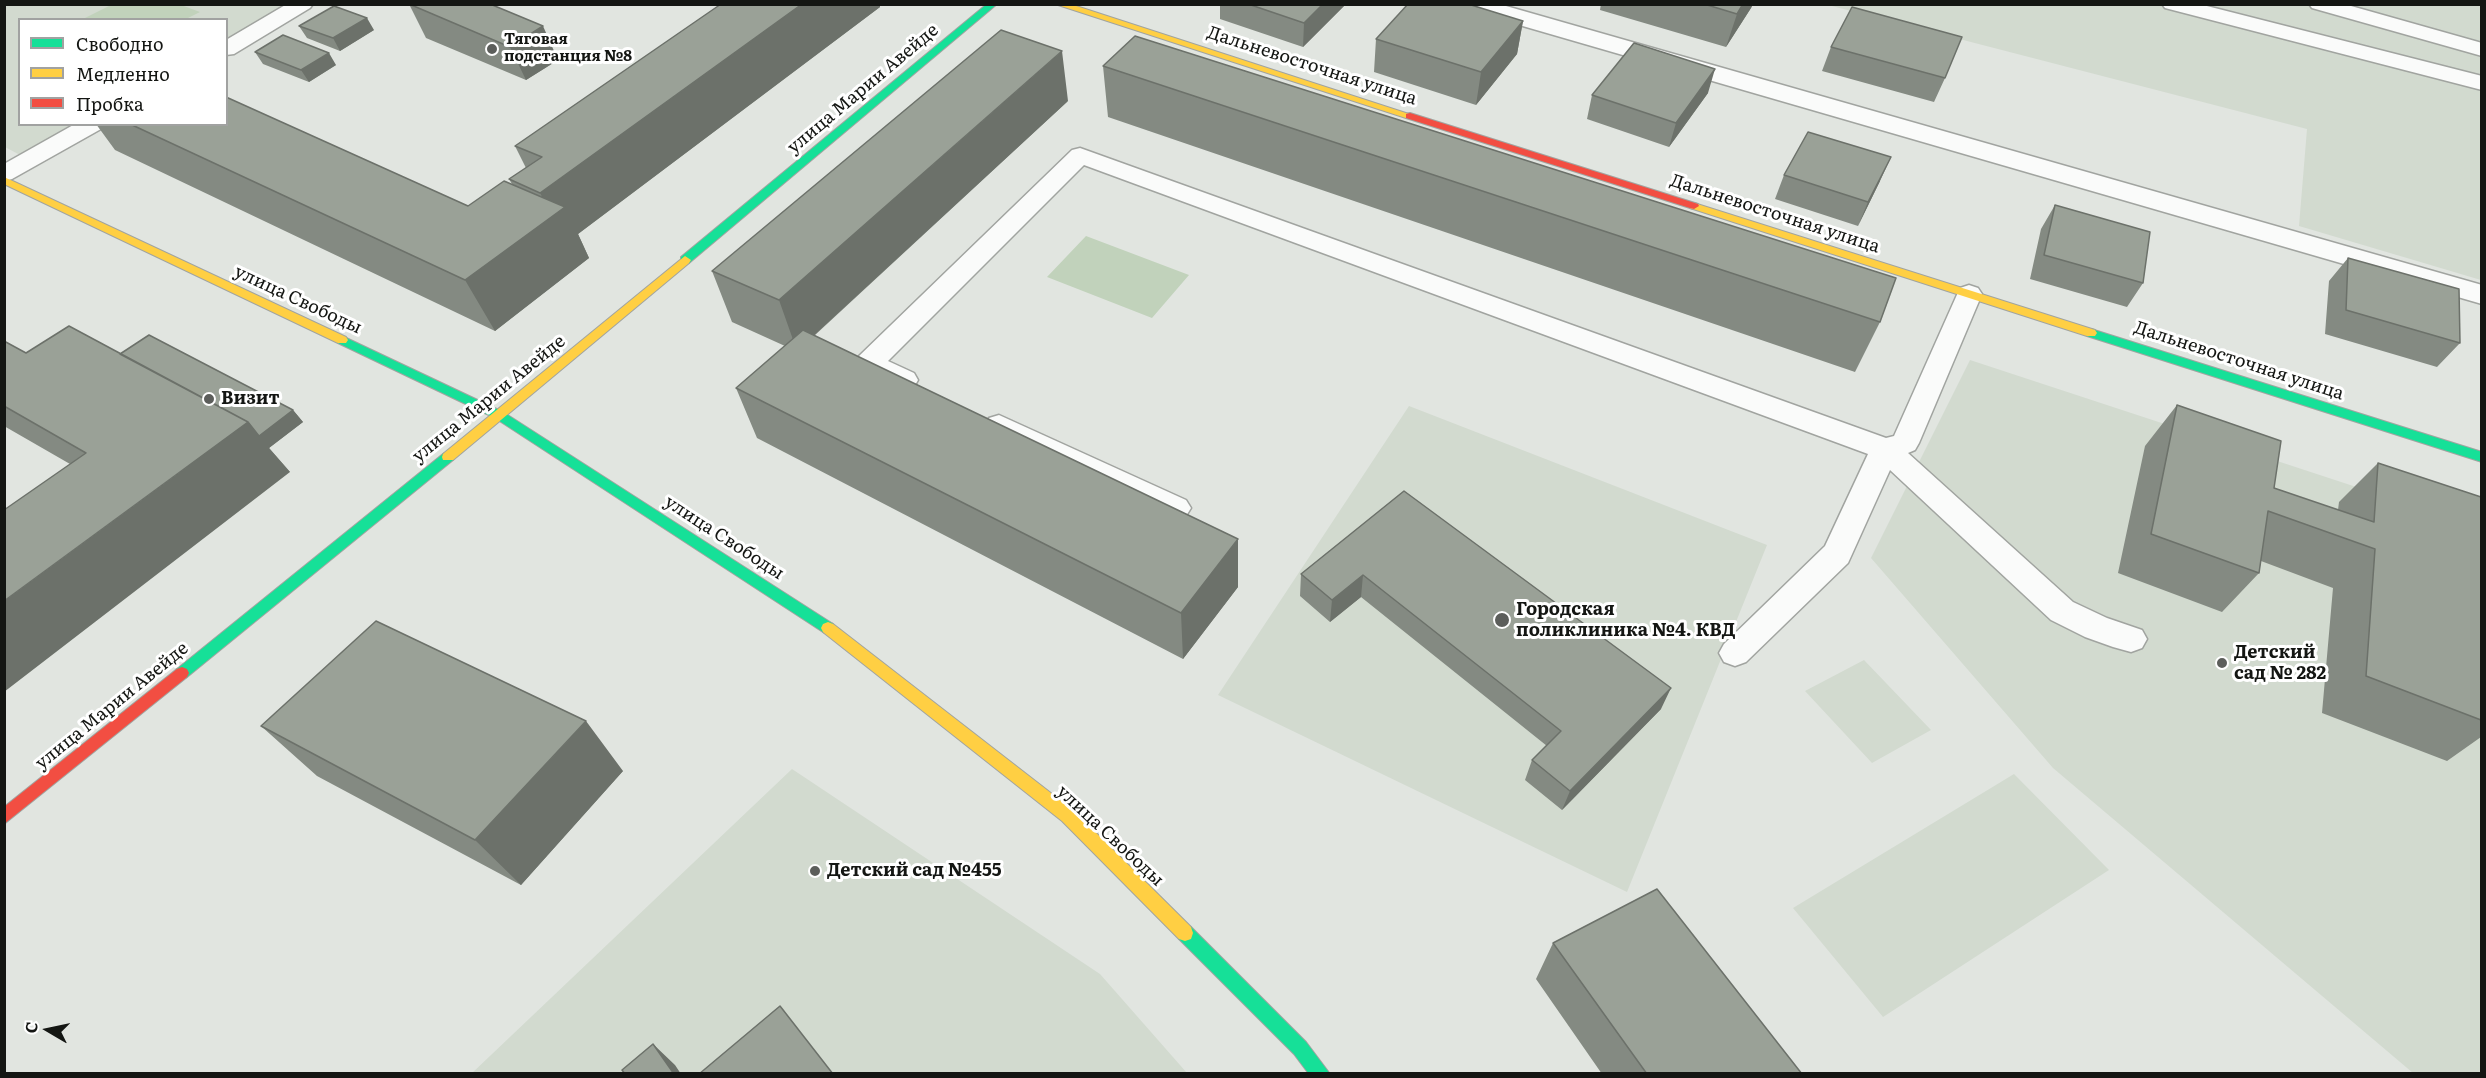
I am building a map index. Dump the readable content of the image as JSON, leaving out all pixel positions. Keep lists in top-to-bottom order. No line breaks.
{"streets":{"street":["Дальневосточная улица","улица Марии Авейде","улица Свободы"]},"crossings":[["улица Марии Авейде","улица Свободы"]],"places":["Тяговая подстанция №8","Визит","Городская поликлиника №4. КВД","Детский сад № 282","Детский сад №455"],"legend":["Свободно","Медленно","Пробка"],"north":"left"}
